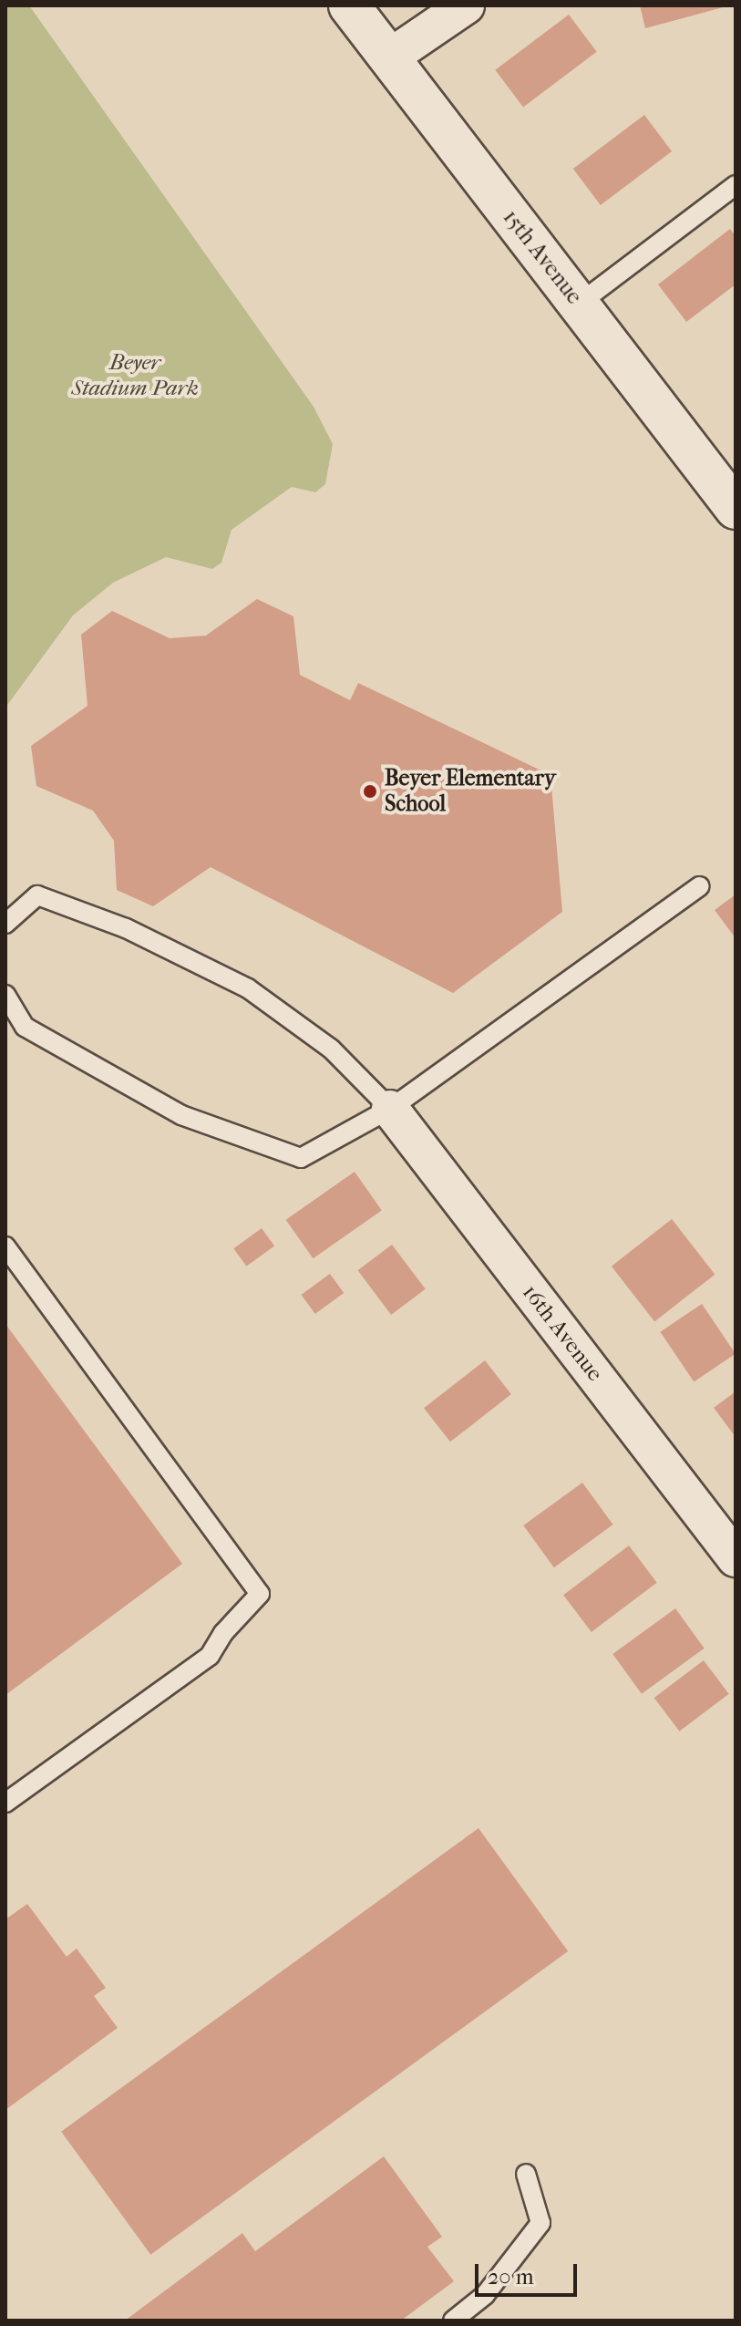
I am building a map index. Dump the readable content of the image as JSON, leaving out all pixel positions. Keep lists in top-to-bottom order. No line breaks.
{"streets":{"main road":["15th Avenue"],"street":["16th Avenue"]},"parks":["Beyer Stadium Park"],"places":["Beyer Elementary School"],"scale_bar":"20 m"}
